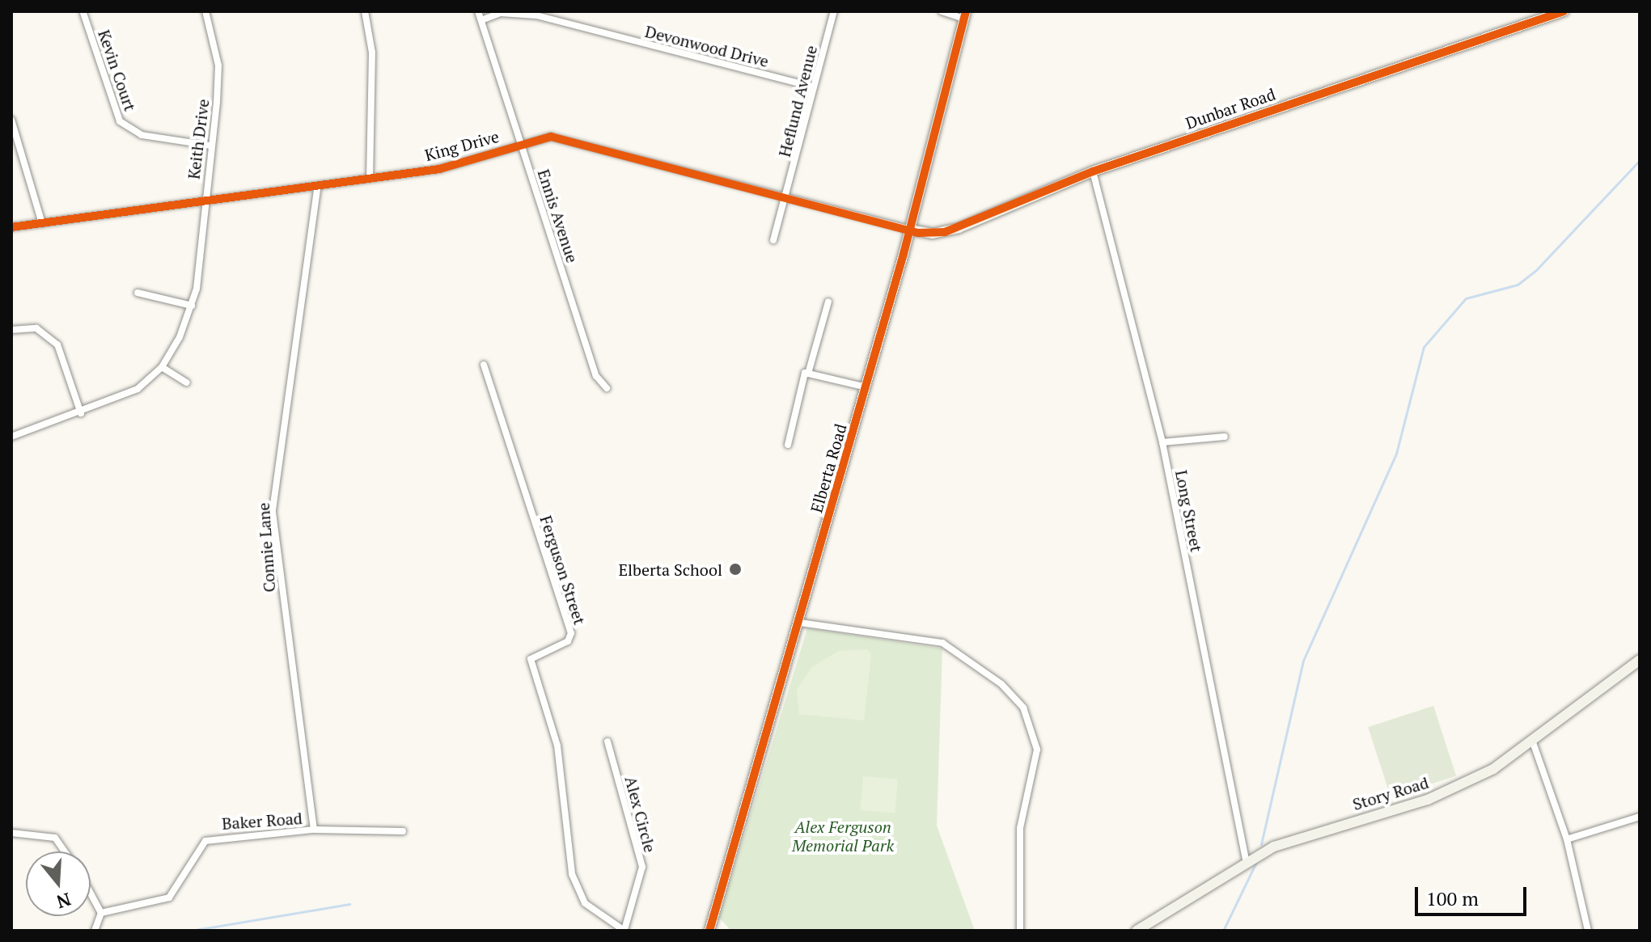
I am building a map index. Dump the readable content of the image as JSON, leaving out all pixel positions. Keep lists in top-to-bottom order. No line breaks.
{"streets":{"street":["Devonwood Drive","Kevin Court","Heflund Avenue","Dunbar Road","Keith Drive","King Drive","Ennis Avenue","Elberta Road","Long Street","Connie Lane","Ferguson Street","Story Road","Alex Circle","Baker Road"]},"crossings":[["Devonwood Drive","Heflund Avenue"],["Devonwood Drive","Ennis Avenue"],["Kevin Court","Keith Drive"],["Heflund Avenue","King Drive"],["Dunbar Road","King Drive"],["Dunbar Road","Elberta Road"],["Dunbar Road","Long Street"],["Keith Drive","King Drive"],["King Drive","Ennis Avenue"],["King Drive","Elberta Road"],["King Drive","Connie Lane"],["Long Street","Story Road"],["Connie Lane","Baker Road"],["Ferguson Street","Alex Circle"]],"parks":["Alex Ferguson Memorial Park"],"places":["Elberta School"],"scale_bar":"100 m","north":"bottom"}
